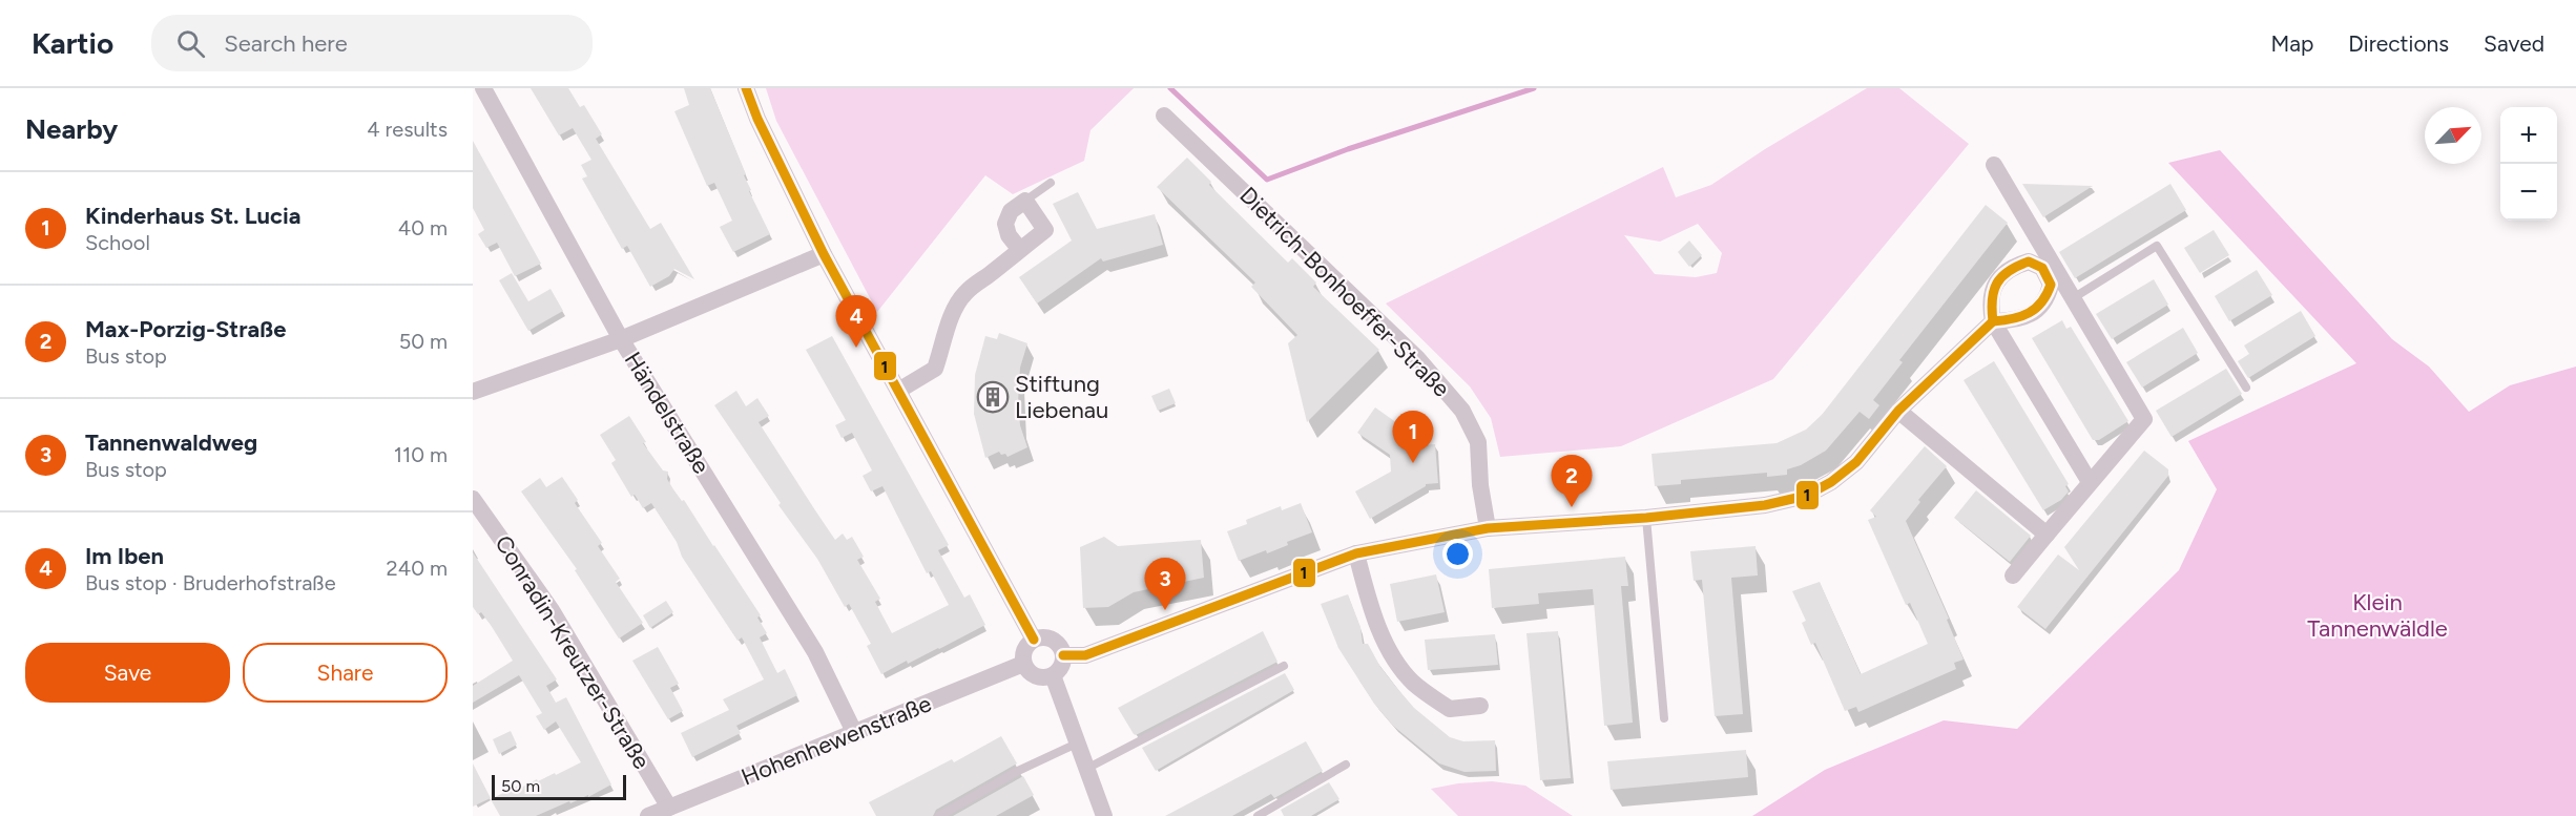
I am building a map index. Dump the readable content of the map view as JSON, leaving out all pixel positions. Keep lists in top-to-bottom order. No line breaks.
{"streets":{"street":["Dietrich-Bonhoeffer-Straße","Händelstraße","Conradin-Kreutzer-Straße","Hohenhewenstraße"]},"crossings":[["Händelstraße","Hohenhewenstraße"],["Conradin-Kreutzer-Straße","Hohenhewenstraße"]],"parks":["Klein Tannenwäldle"],"places":{"building":["Stiftung Liebenau"]},"lines":["transit line 1"],"scale_bar":"50 m","north":"top right","page":{"header":"Kartio","search":"Search here","nav":["Map","Directions","Saved"],"heading":["Nearby","4 results"],"map_buttons":["+","−"],"list":[{"mark":"1","name":"Kinderhaus St. Lucia","note":"School","value":"40 m"},{"mark":"2","name":"Max-Porzig-Straße","note":"Bus stop","value":"50 m"},{"mark":"3","name":"Tannenwaldweg","note":"Bus stop","value":"110 m"},{"mark":"4","name":"Im Iben","note":"Bus stop · Bruderhofstraße","value":"240 m"}],"pins":["4","1","2","3"],"buttons":["Save","Share"],"scale":"50 m"}}
